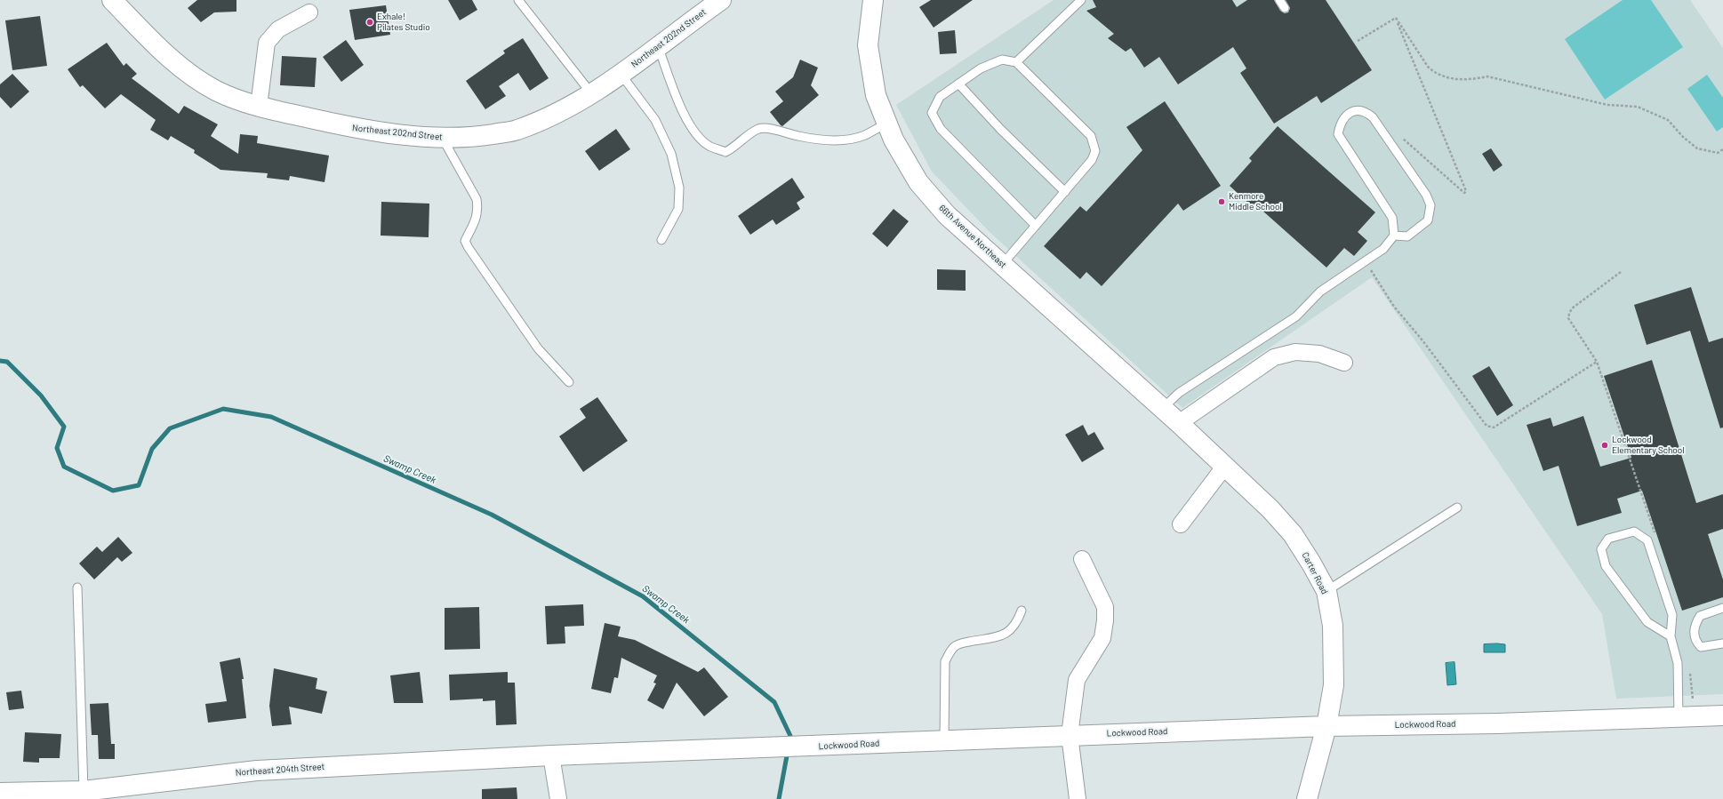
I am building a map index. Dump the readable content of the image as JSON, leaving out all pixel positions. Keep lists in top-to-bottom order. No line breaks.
{"streets":{"street":["Northeast 202nd Street","66th Avenue Northeast","Carter Road","Lockwood Road","Northeast 204th Street"]},"crossings":[["66th Avenue Northeast","Carter Road"],["Carter Road","Lockwood Road"],["Lockwood Road","Northeast 204th Street"]],"water":["Swamp Creek"],"places":["Exhale! Pilates Studio","Kenmore Middle School","Lockwood Elementary School"]}
